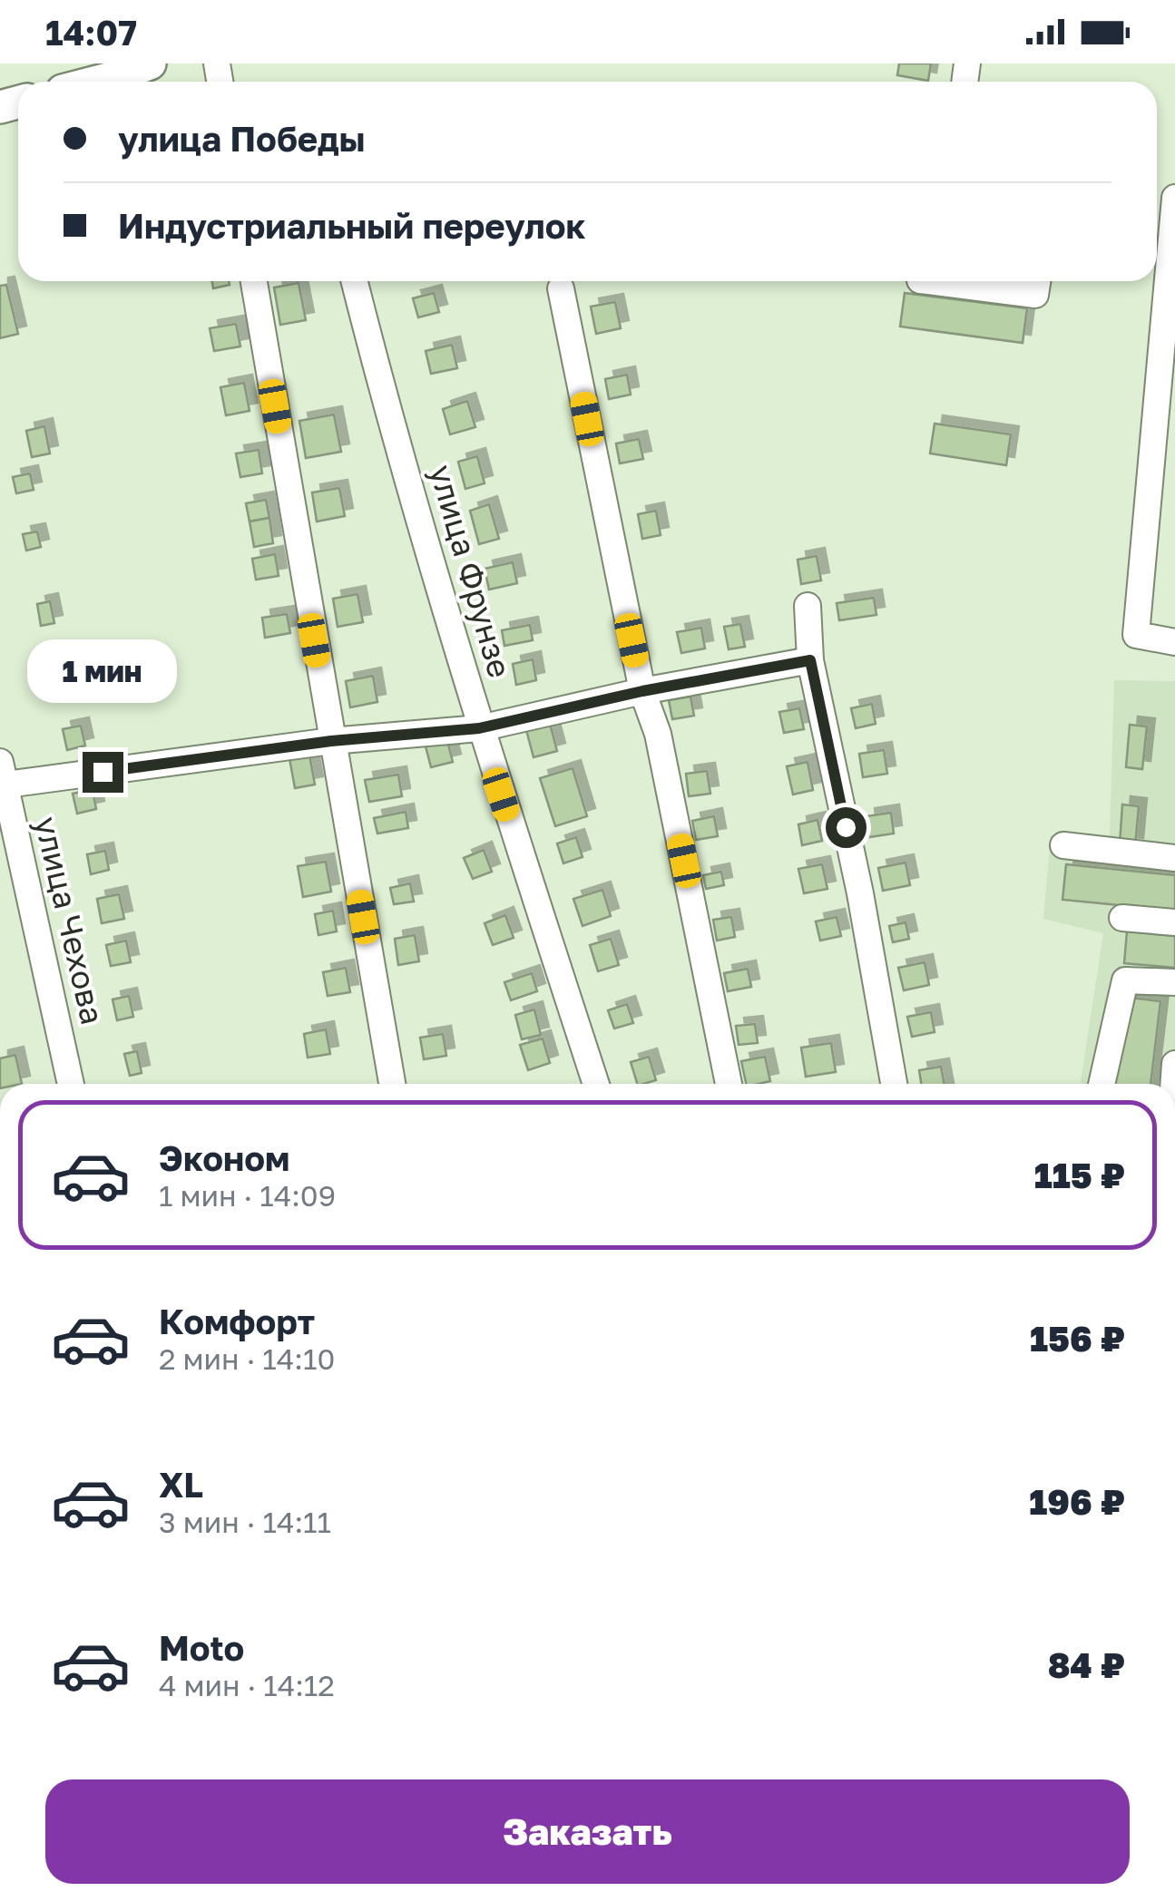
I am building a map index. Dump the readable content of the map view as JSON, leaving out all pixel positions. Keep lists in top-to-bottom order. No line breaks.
{"streets":{"street":["улица Фрунзе","улица Чехова"]},"page":{"status":"14:07","banner":["улица Победы","Индустриальный переулок"],"bubble":"1 мин","list":[{"name":"Эконом","note":"1 мин · 14:09","value":"115 ₽"},{"name":"Комфорт","note":"2 мин · 14:10","value":"156 ₽"},{"name":"XL","note":"3 мин · 14:11","value":"196 ₽"},{"name":"Moto","note":"4 мин · 14:12","value":"84 ₽"}],"buttons":"Заказать"}}
